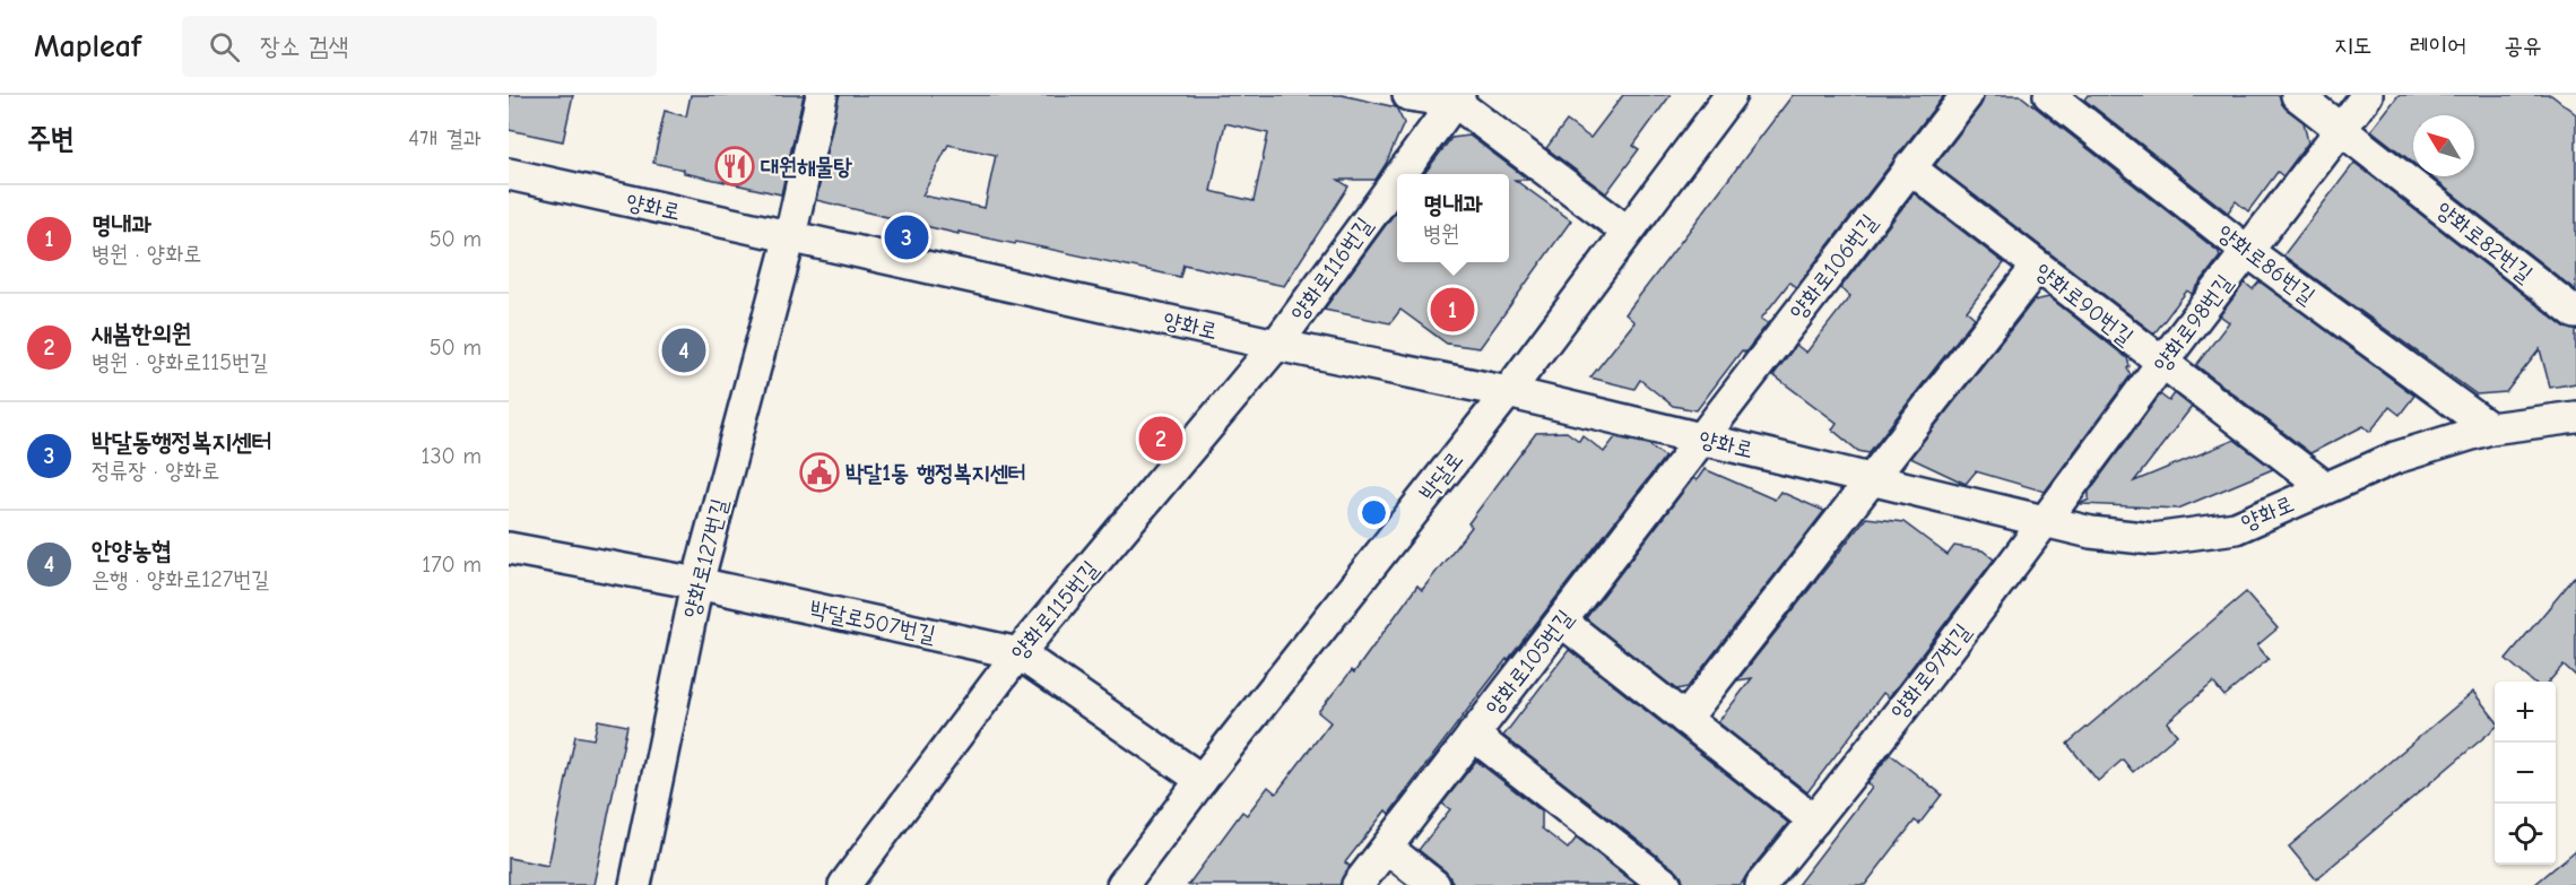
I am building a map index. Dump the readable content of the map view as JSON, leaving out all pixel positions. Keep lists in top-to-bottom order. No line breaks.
{"streets":{"street":["양화로","양화로82번길","양화로86번길","양화로106번길","양화로116번길","양화로90번길","양화로98번길","박달로","양화로127번길","양화로115번길","박달로507번길","양화로105번길","양화로97번길"]},"crossings":[["양화로","양화로86번길"],["양화로","양화로106번길"],["양화로","양화로116번길"],["양화로","양화로90번길"],["양화로","양화로98번길"],["양화로","박달로"],["양화로","양화로127번길"],["양화로","양화로115번길"],["양화로","양화로105번길"],["양화로","양화로97번길"],["양화로82번길","양화로98번길"],["양화로86번길","양화로98번길"],["양화로106번길","양화로90번길"],["양화로106번길","양화로105번길"],["양화로116번길","양화로115번길"],["양화로90번길","양화로98번길"],["양화로98번길","양화로97번길"],["박달로","박달로507번길"],["양화로127번길","박달로507번길"],["양화로115번길","박달로507번길"]],"places":{"restaurant":["대원해물탕"],"public building":["박달1동 행정복지센터"]},"north":"top left","page":{"header":"Mapleaf","search":"장소 검색","nav":["지도","레이어","공유"],"heading":["주변","4개 결과"],"popup":["명내과","병원"],"list":[{"mark":"1","name":"명내과","note":"병원 · 양화로","value":"50 m"},{"mark":"2","name":"새봄한의원","note":"병원 · 양화로115번길","value":"50 m"},{"mark":"3","name":"박달동행정복지센터","note":"정류장 · 양화로","value":"130 m"},{"mark":"4","name":"안양농협","note":"은행 · 양화로127번길","value":"170 m"}],"pins":["3","1","4","2"],"map_buttons":["+","−"]}}
